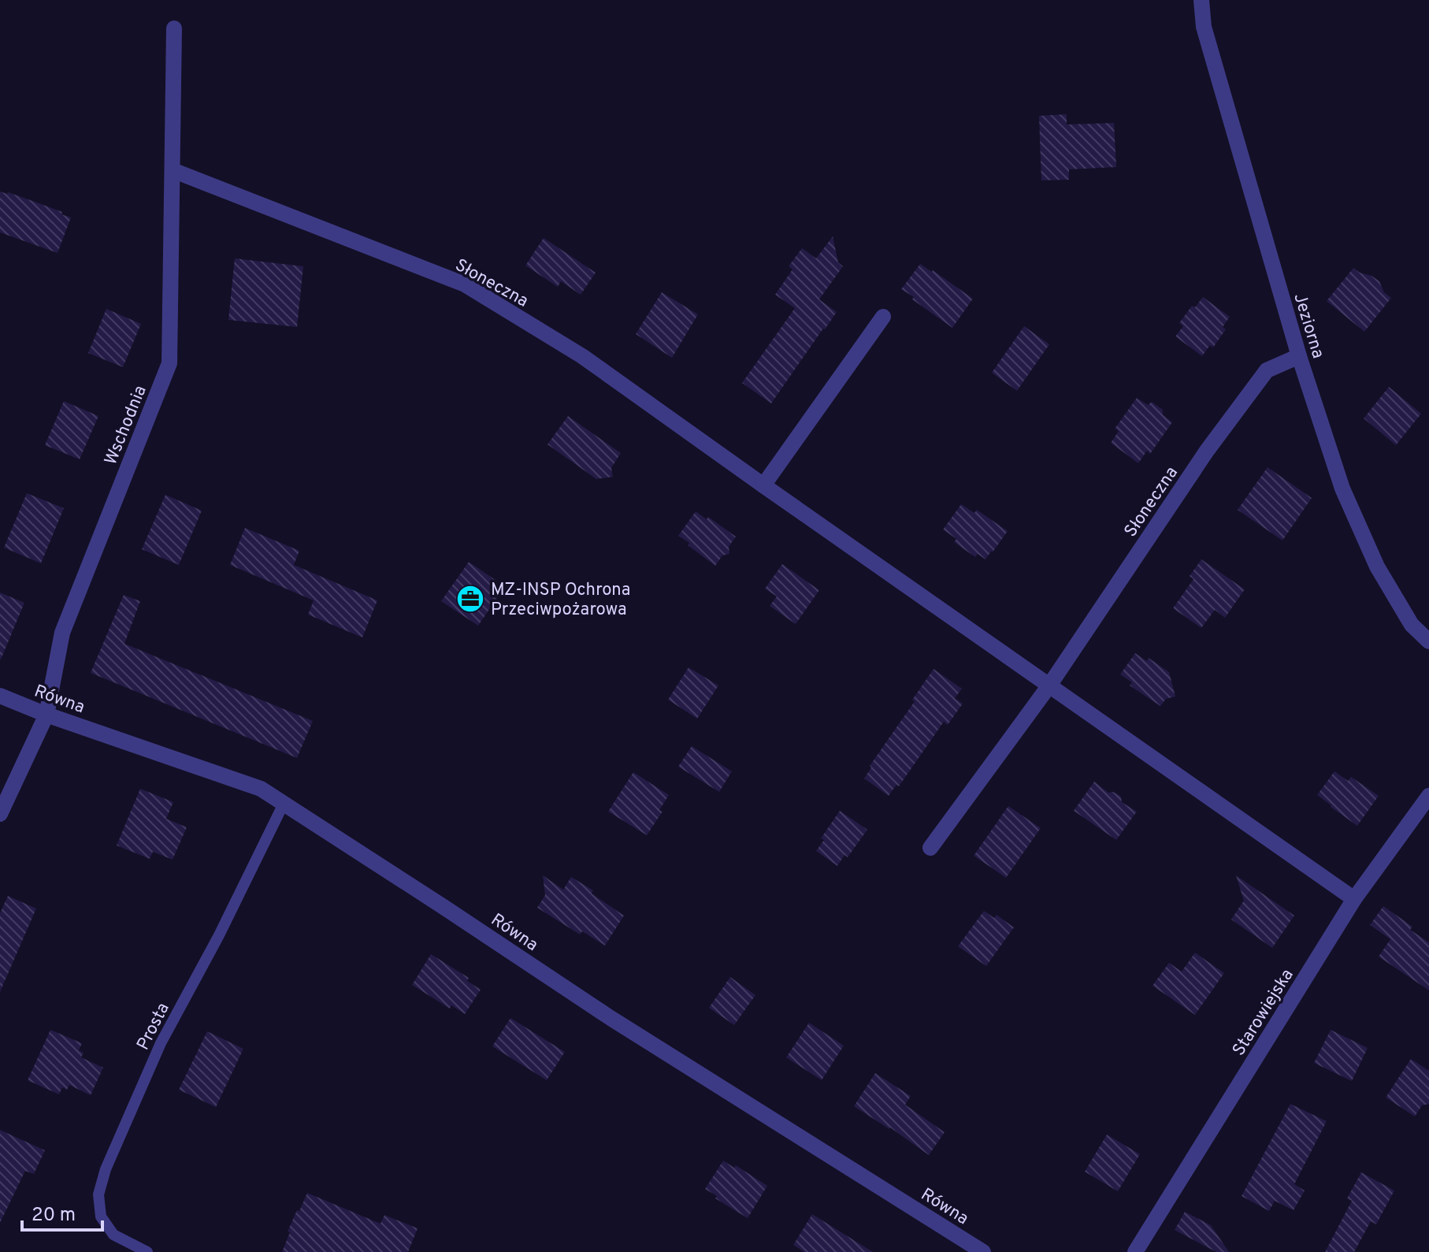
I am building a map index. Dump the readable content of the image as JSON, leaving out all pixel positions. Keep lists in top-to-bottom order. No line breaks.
{"streets":{"street":["Słoneczna","Jeziorna","Wschodnia","Równa","Starowiejska"],"lane":["Prosta"]},"crossings":[["Słoneczna","Jeziorna"],["Słoneczna","Wschodnia"],["Słoneczna","Starowiejska"],["Wschodnia","Równa"],["Równa","Prosta"]],"places":{"office":["MZ-INSP Ochrona Przeciwpożarowa"]},"scale_bar":"20 m"}
